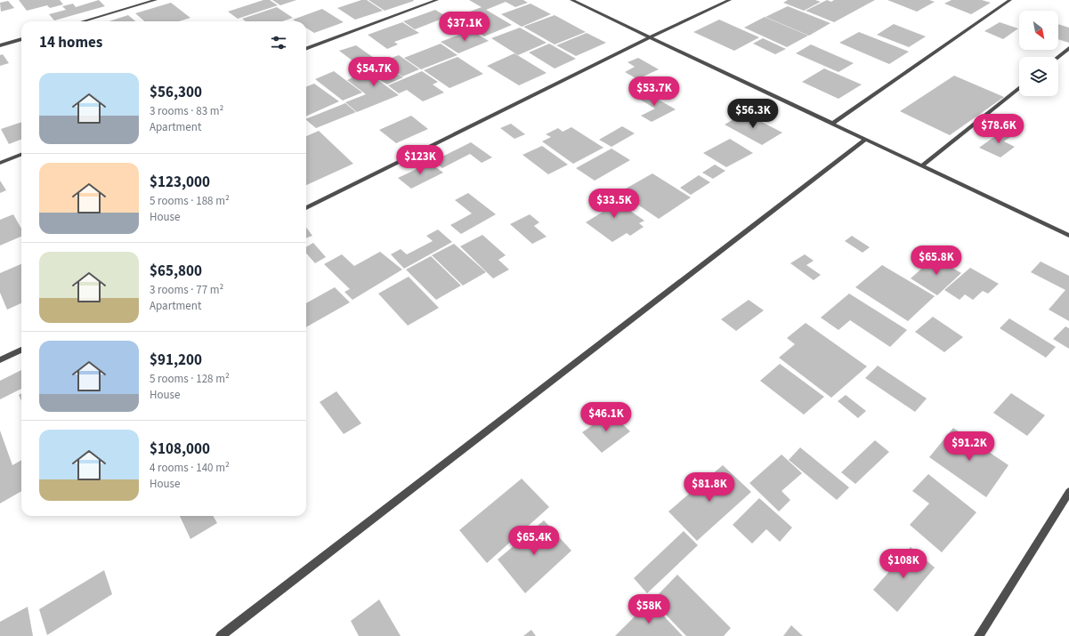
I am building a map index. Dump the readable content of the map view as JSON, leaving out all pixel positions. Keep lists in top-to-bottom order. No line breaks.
{"north":"bottom right","page":{"price":["$37.1K","$54.7K","$53.7K","$56.3K","$78.6K","$123K","$33.5K","$65.8K","$46.1K","$91.2K","$81.8K","$65.4K","$108K","$58K"],"heading":"14 homes","list":[{"name":"$56,300","note":"3 rooms · 83 m² · Apartment"},{"name":"$123,000","note":"5 rooms · 188 m² · House"},{"name":"$65,800","note":"3 rooms · 77 m² · Apartment"},{"name":"$91,200","note":"5 rooms · 128 m² · House"},{"name":"$108,000","note":"4 rooms · 140 m² · House"}]}}
